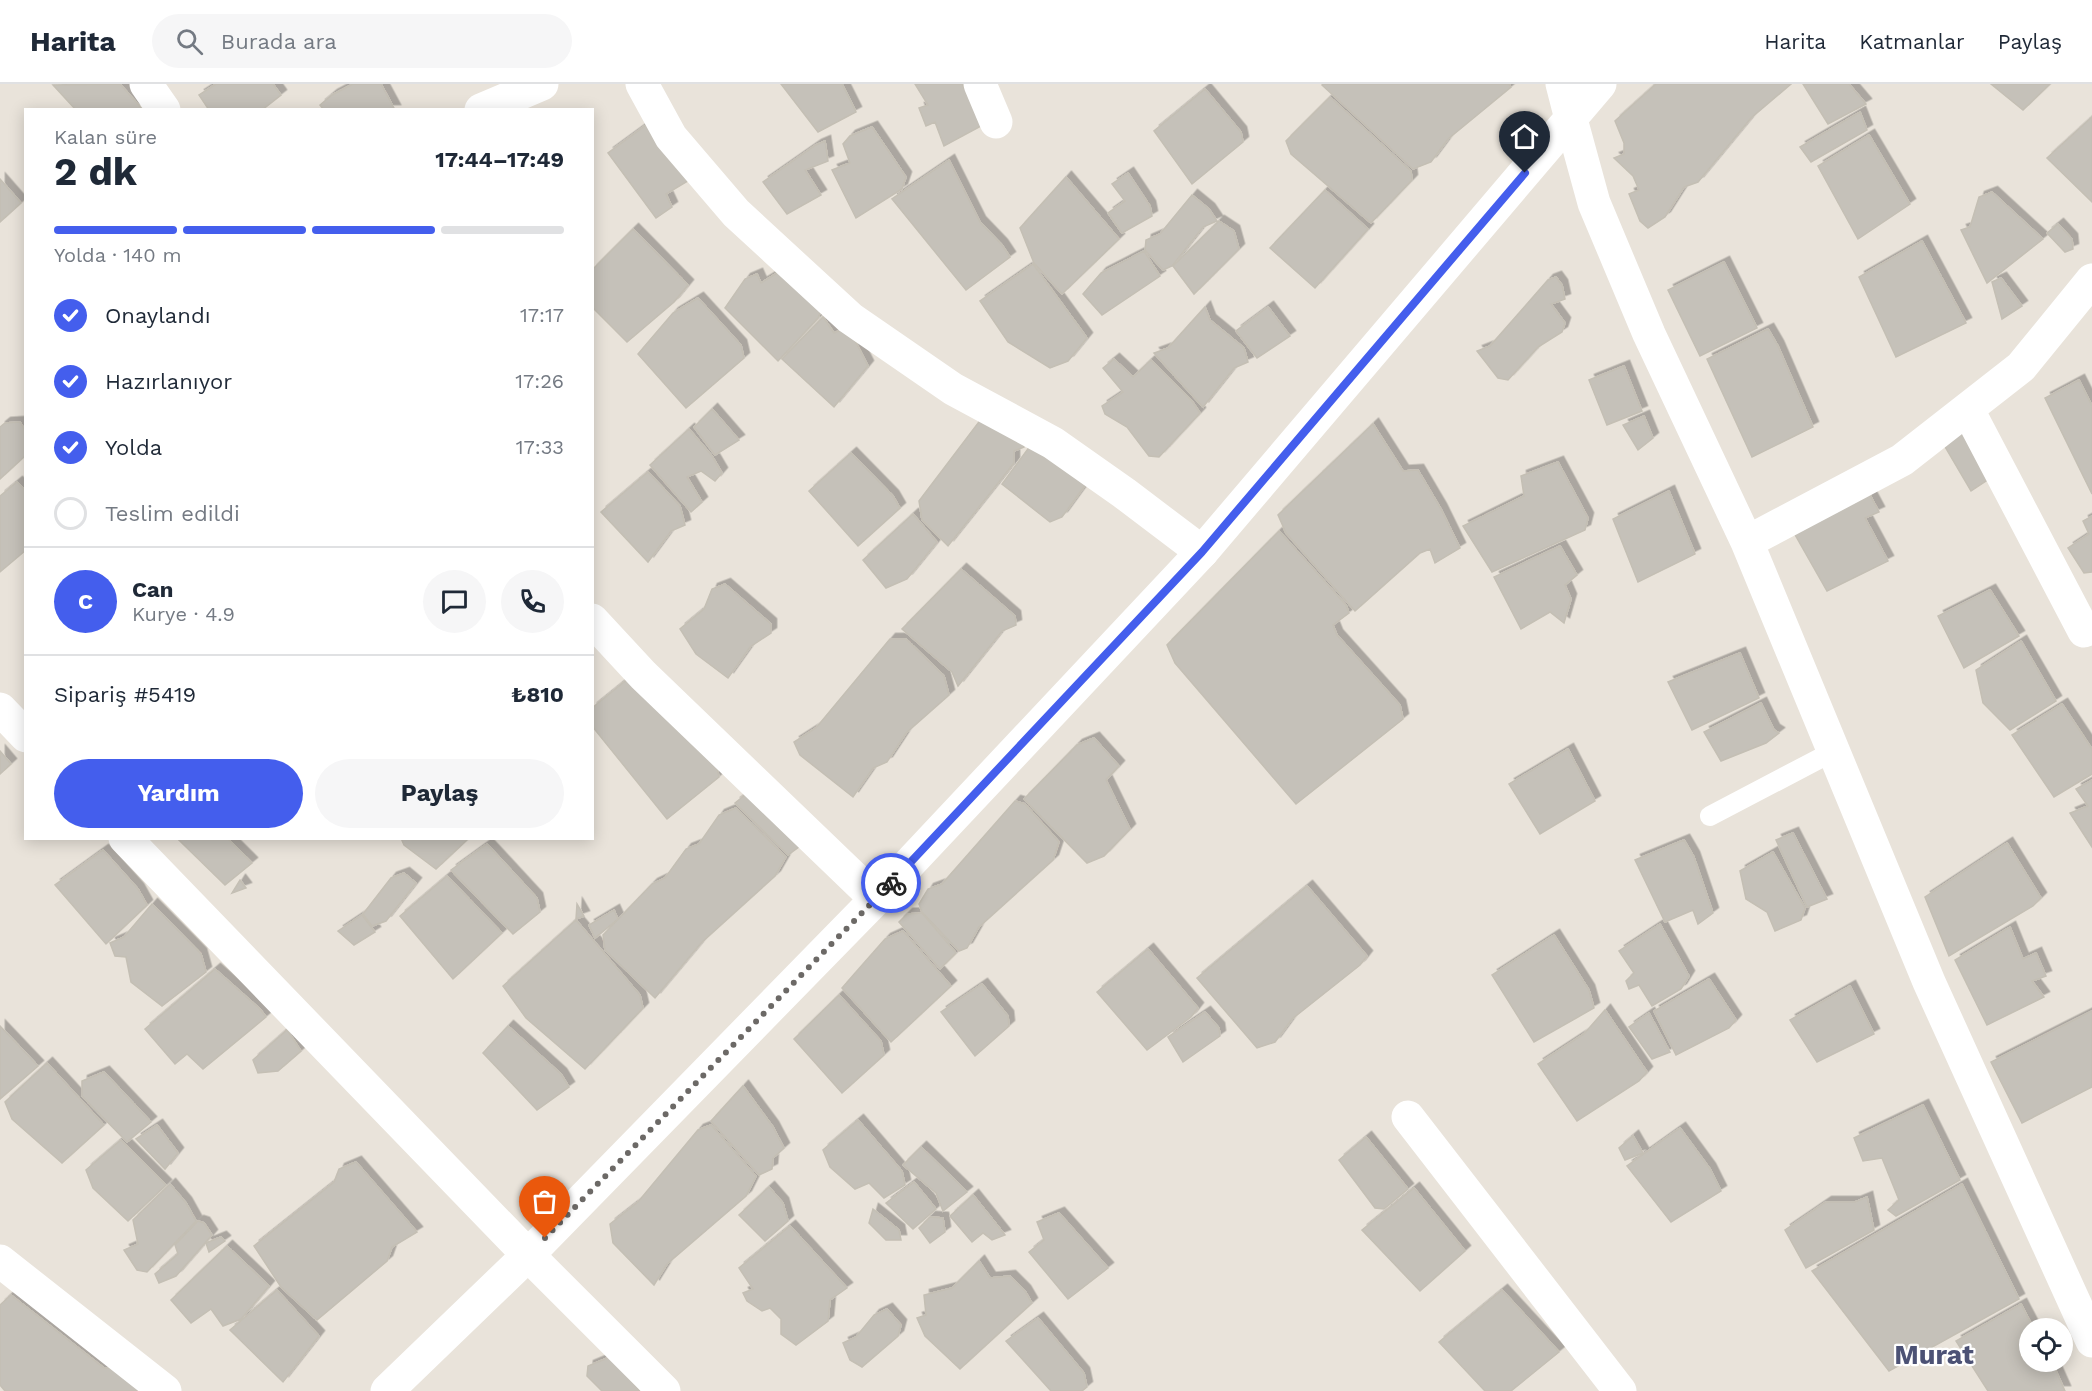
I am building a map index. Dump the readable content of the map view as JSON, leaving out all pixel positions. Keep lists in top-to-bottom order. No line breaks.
{"districts":["Murat"],"page":{"header":"Harita","search":"Burada ara","nav":["Harita","Katmanlar","Paylaş"],"heading":["2 dk","Kalan süre","17:44–17:49"],"panel":["Can","Kurye · 4.9","Sipariş #5419","₺810"],"bar":"Yolda · 140 m","list":[["Onaylandı","17:17"],["Hazırlanıyor","17:26"],["Yolda","17:33"],"Teslim edildi"],"round":"C","buttons":["Yardım","Paylaş"]}}
